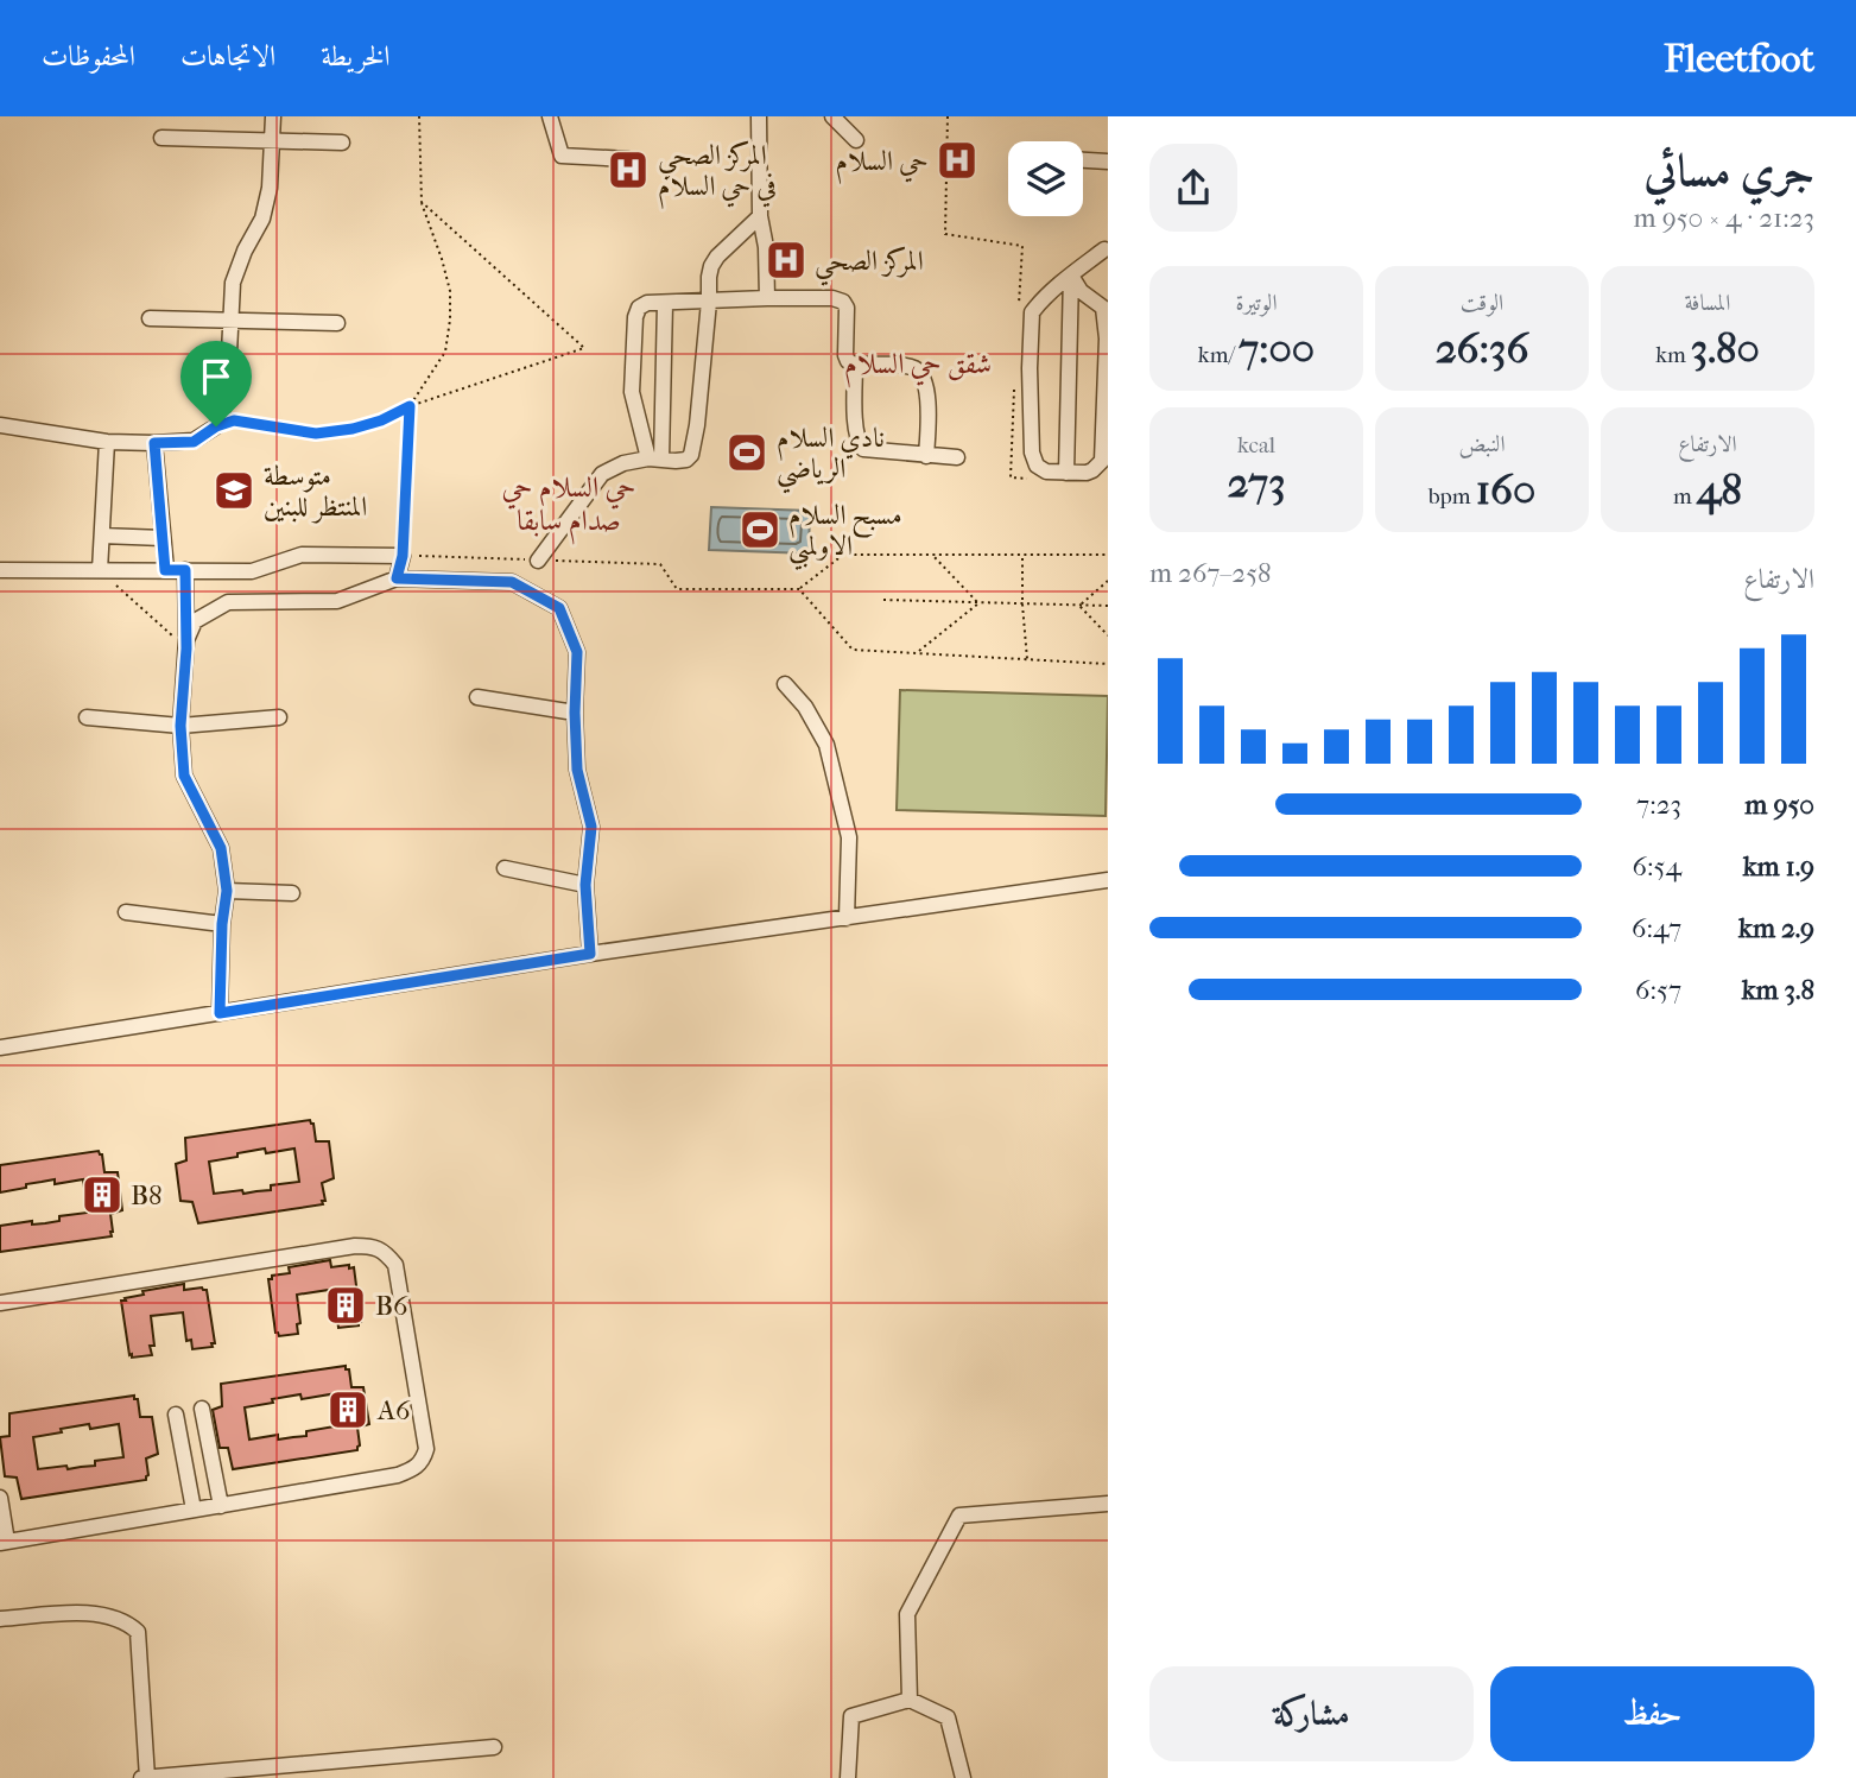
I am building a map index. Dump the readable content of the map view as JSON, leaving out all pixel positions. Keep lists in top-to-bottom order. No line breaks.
{"districts":["شقق حي السلام","حي السلام حي صدام سابقا"],"places":{"hospital":["حي السلام","المركز الصحي في حي السلام","المركز الصحي"],"sports":["نادي السلام الرياضي","مسبح السلام الاولمبي"],"school or university":["متوسطة المنتظر للبنين"],"building":["B8","B6","A6"]},"page":{"header":"Fleetfoot","nav":["الخريطة","الاتجاهات","المحفوظات"],"heading":["جري مسائي","21:23 · 4 × 950 m"],"stats":[["المسافة","3.80 km"],["الوقت","26:36"],["الوتيرة","7:00 /km"],["الارتفاع","48 m"],["النبض","160 bpm"],["kcal","273"]],"chart":["الارتفاع","258–267 m"],"list":[{"name":"950 m","note":"7:23"},{"name":"1.9 km","note":"6:54"},{"name":"2.9 km","note":"6:47"},{"name":"3.8 km","note":"6:57"}],"buttons":["حفظ","مشاركة"]}}
